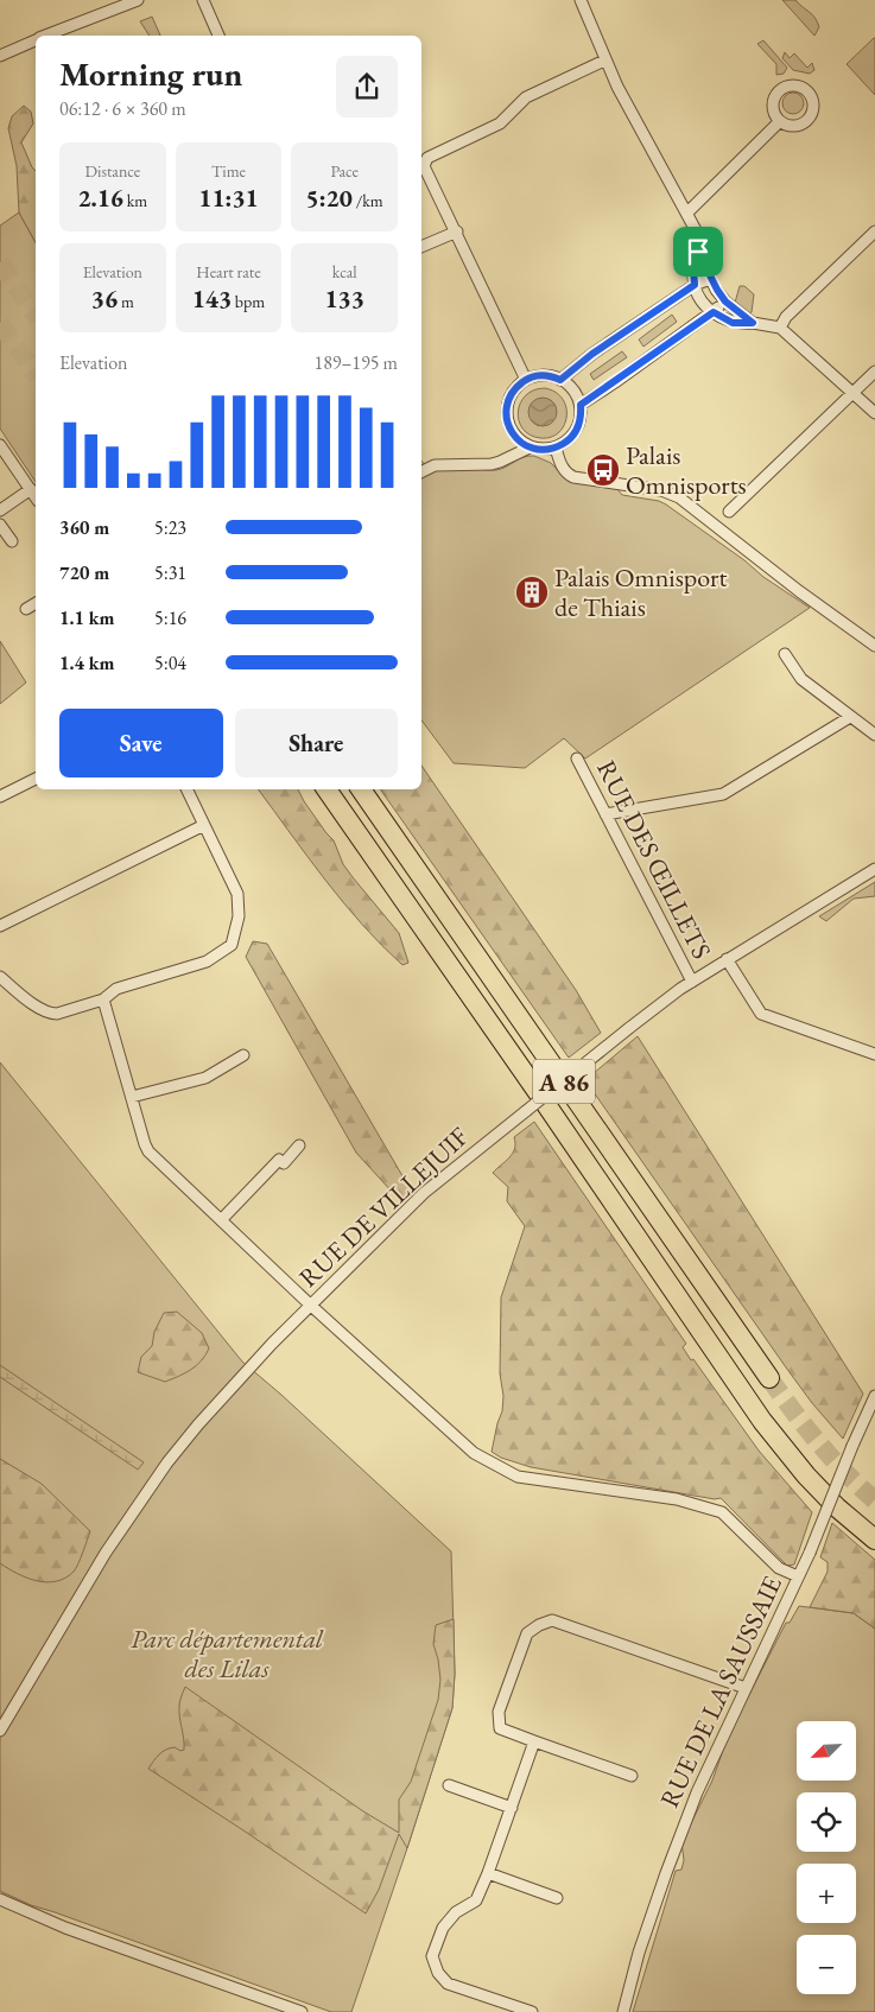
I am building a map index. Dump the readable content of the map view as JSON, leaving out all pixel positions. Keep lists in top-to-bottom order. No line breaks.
{"streets":{"highway":["A 86"],"street":["RUE DES ŒILLETS","RUE DE VILLEJUIF","RUE DE LA SAUSSAIE"]},"crossings":[["RUE DES ŒILLETS","RUE DE VILLEJUIF"]],"parks":["Parc départemental des Lilas"],"places":{"bus stop":["Palais Omnisports"],"building":["Palais Omnisport de Thiais"]},"north":"bottom left","page":{"heading":["Morning run","06:12 · 6 × 360 m"],"stats":[["Distance","2.16 km"],["Time","11:31"],["Pace","5:20 /km"],["Elevation","36 m"],["Heart rate","143 bpm"],["kcal","133"]],"chart":["Elevation","189–195 m"],"list":[{"name":"360 m","note":"5:23"},{"name":"720 m","note":"5:31"},{"name":"1.1 km","note":"5:16"},{"name":"1.4 km","note":"5:04"}],"buttons":["Save","Share"],"map_buttons":["+","−"]}}
